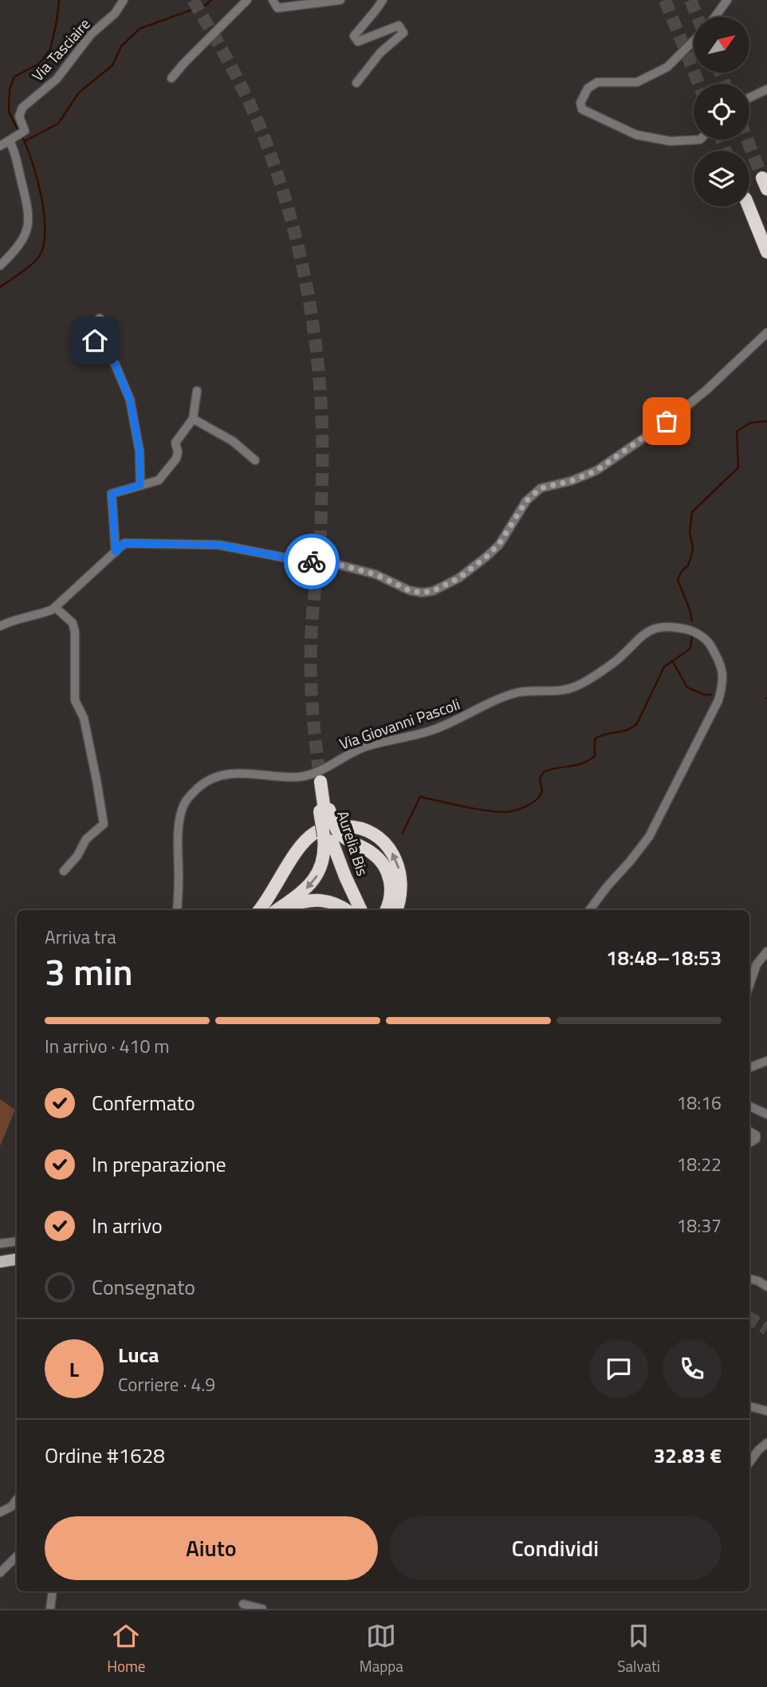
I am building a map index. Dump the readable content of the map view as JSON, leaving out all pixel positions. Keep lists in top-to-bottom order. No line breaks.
{"streets":{"highway":["Aurelia Bis"],"street":["Via Tasciaire","Via Giovanni Pascoli"]},"north":"top right","page":{"heading":["3 min","Arriva tra","18:48–18:53"],"panel":["Luca","Corriere · 4.9","Ordine #1628","32.83 €"],"bar":"In arrivo · 410 m","list":[["Confermato","18:16"],["In preparazione","18:22"],["In arrivo","18:37"],"Consegnato"],"round":"L","buttons":["Aiuto","Condividi"],"tabs":["Home","Mappa","Salvati"]}}
